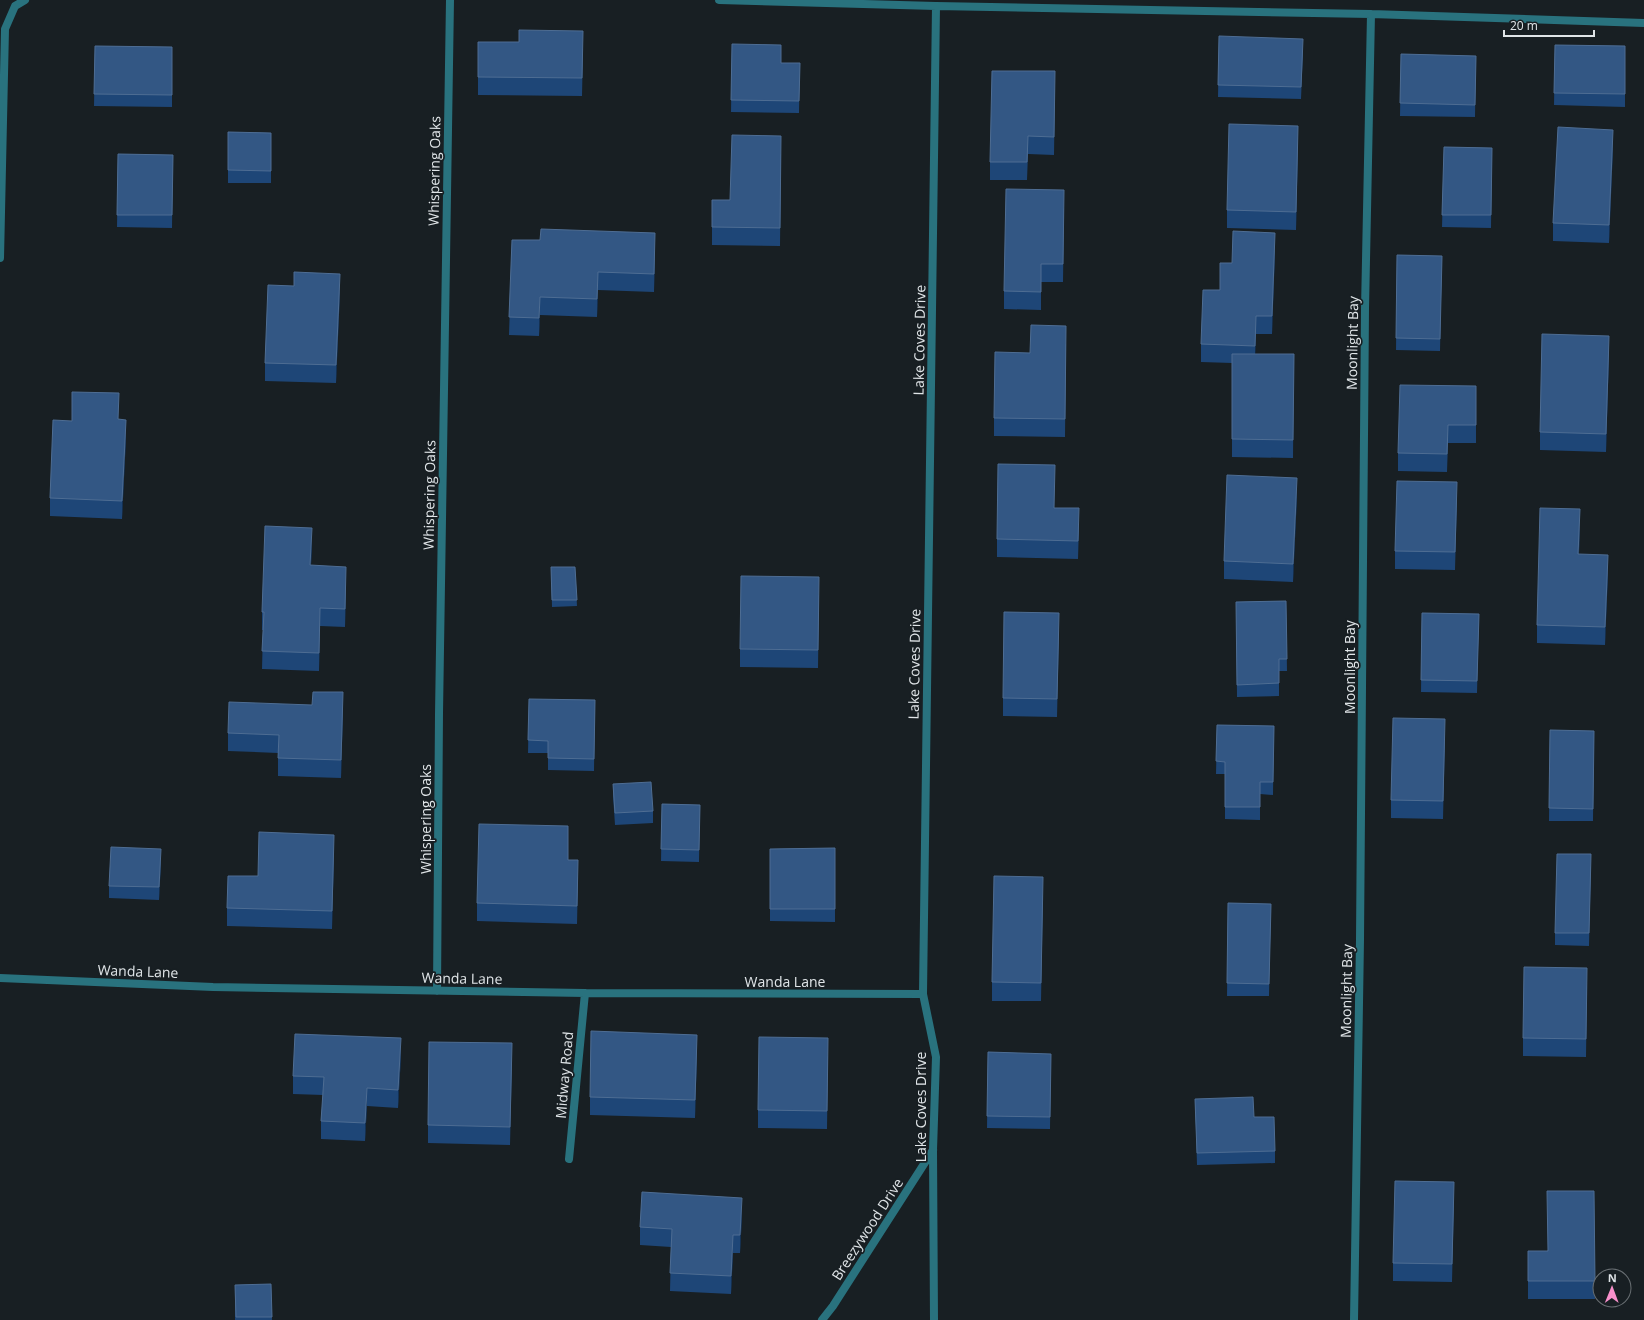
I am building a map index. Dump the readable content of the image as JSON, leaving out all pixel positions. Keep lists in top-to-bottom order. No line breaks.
{"streets":{"street":["Whispering Oaks","Lake Coves Drive","Moonlight Bay","Wanda Lane","Midway Road","Breezywood Drive"]},"crossings":[["Whispering Oaks","Wanda Lane"],["Lake Coves Drive","Wanda Lane"],["Lake Coves Drive","Breezywood Drive"],["Wanda Lane","Midway Road"]],"scale_bar":"20 m","north":"top"}
